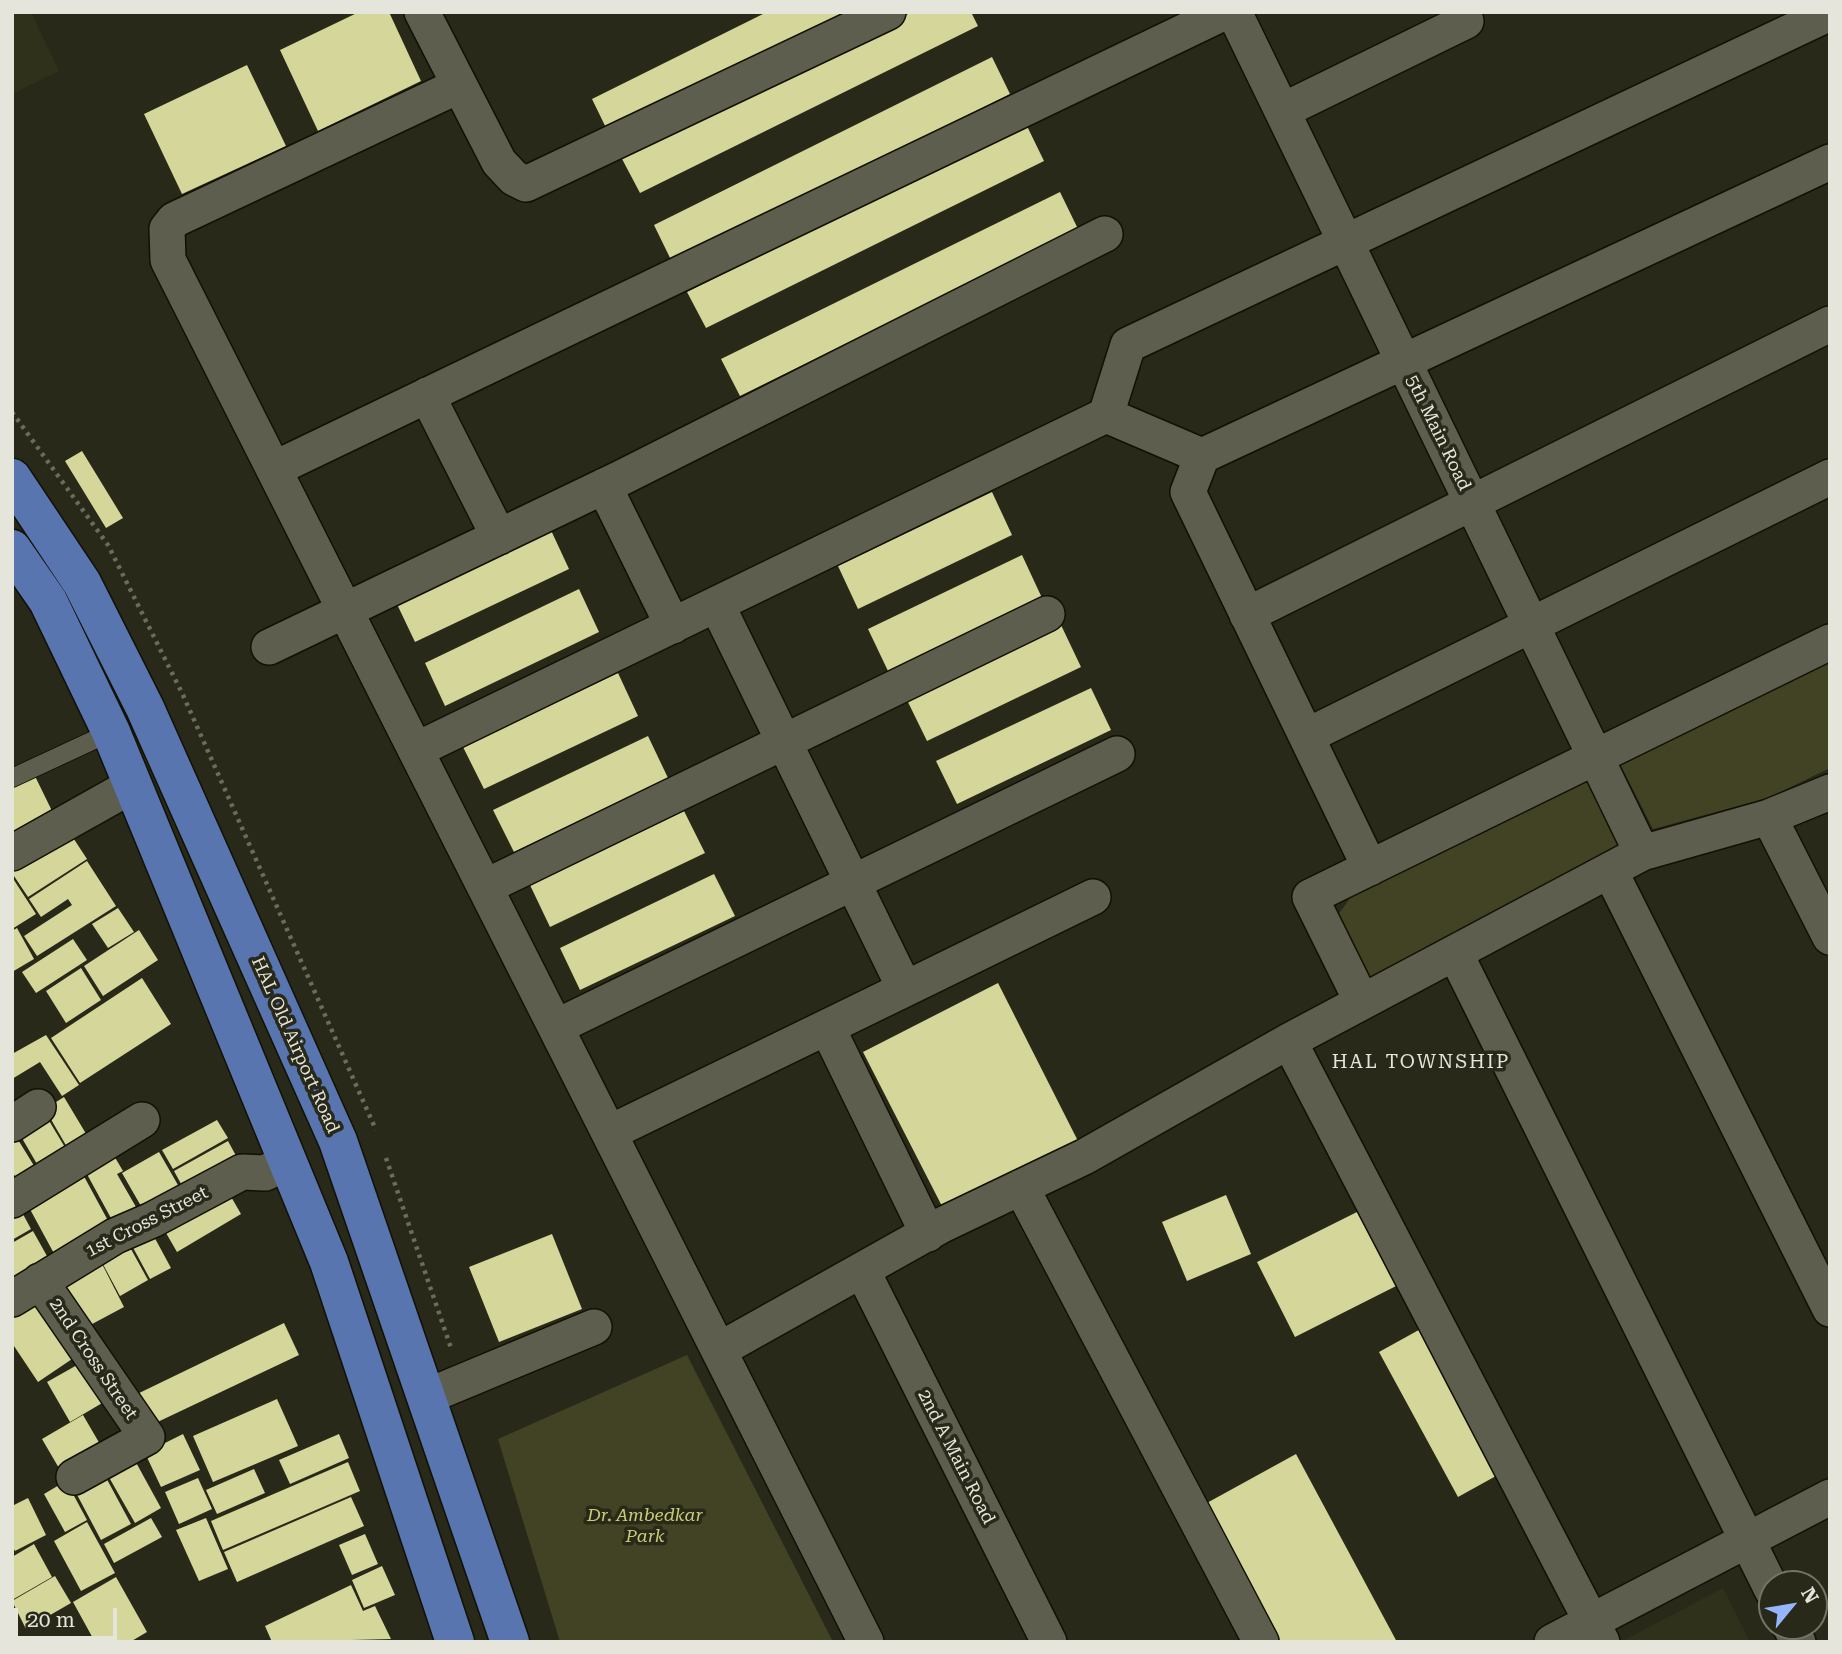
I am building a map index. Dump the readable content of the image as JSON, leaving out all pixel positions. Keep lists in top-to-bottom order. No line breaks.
{"streets":{"main road":["HAL Old Airport Road"],"street":["5th Main Road","1st Cross Street","2nd Cross Street","2nd A Main Road"]},"crossings":[["1st Cross Street","2nd Cross Street"]],"districts":["HAL TOWNSHIP"],"parks":["Dr. Ambedkar Park"],"scale_bar":"20 m","north":"top right"}
